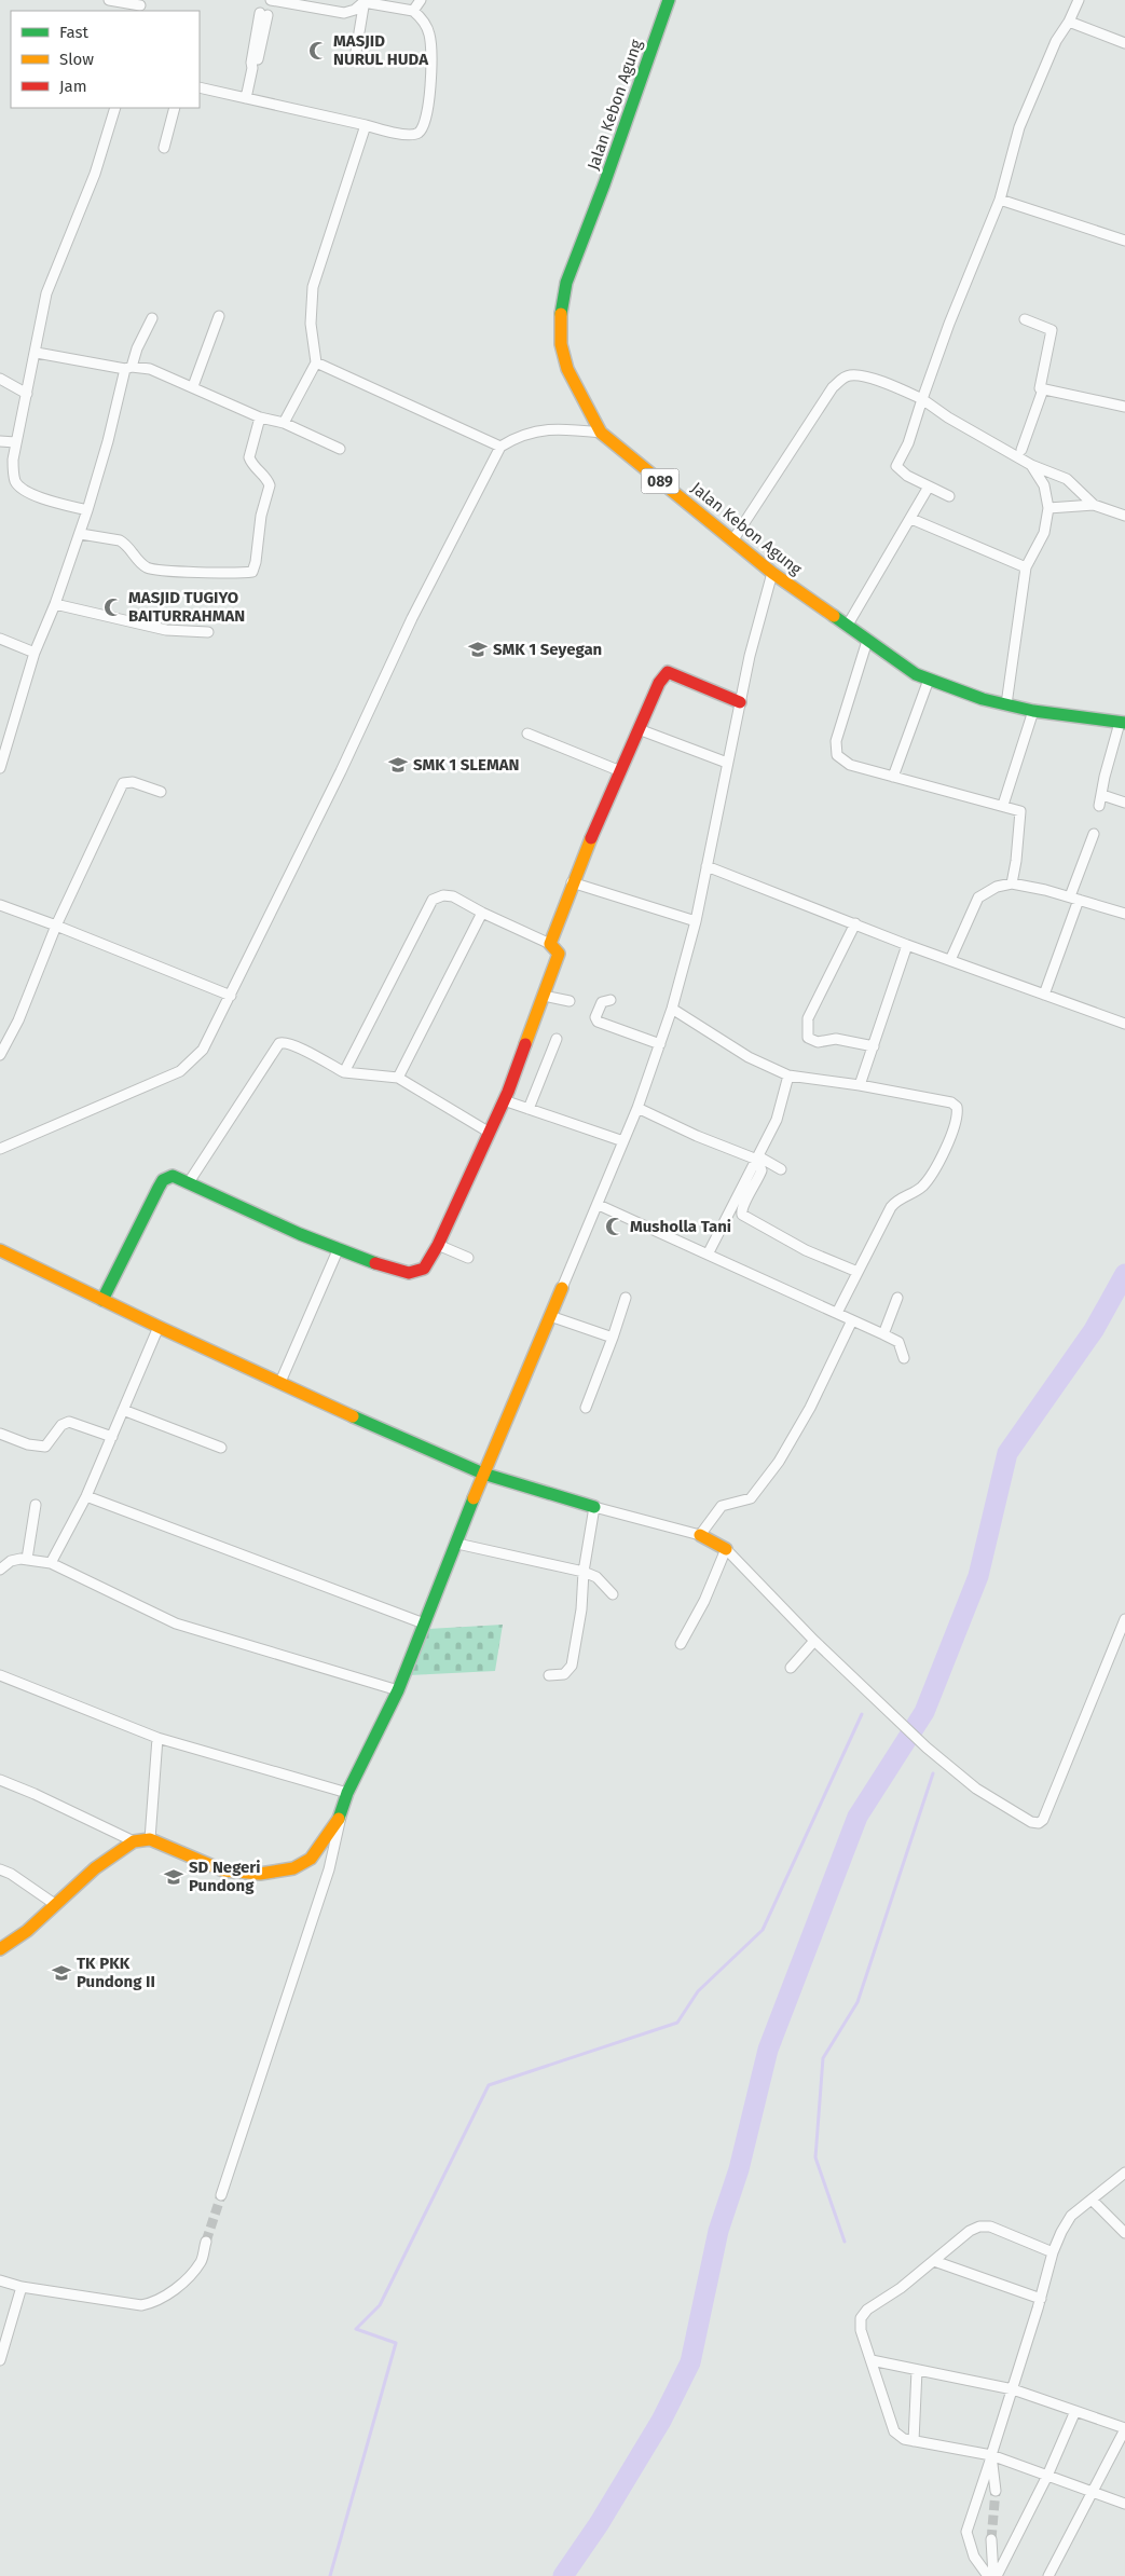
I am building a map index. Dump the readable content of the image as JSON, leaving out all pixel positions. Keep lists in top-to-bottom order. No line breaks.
{"streets":{"street":["Jalan Kebon Agung","089"]},"places":{"mosque":["MASJID NURUL HUDA","MASJID TUGIYO BAITURRAHMAN","Musholla Tani"],"school or university":["SMK 1 Seyegan","SMK 1 SLEMAN","SD Negeri Pundong","TK PKK Pundong II"]},"legend":["Fast","Slow","Jam"]}
